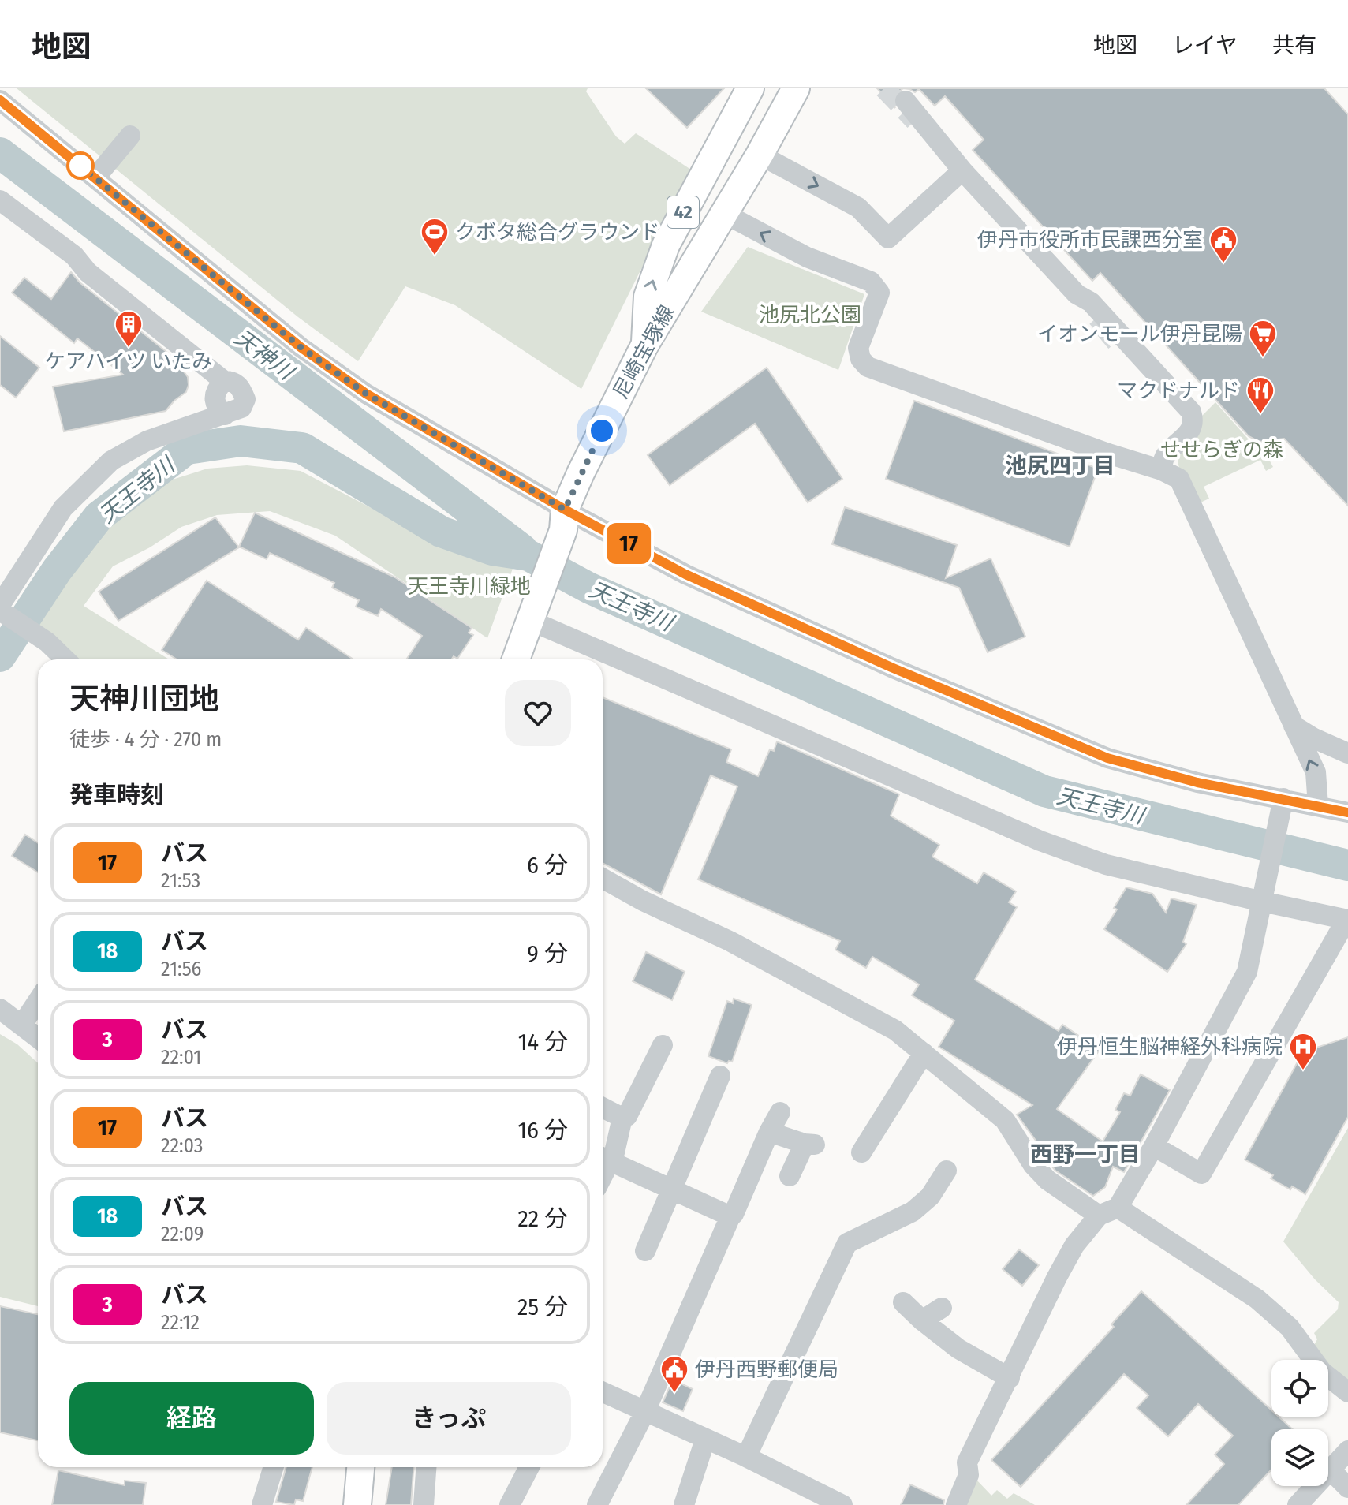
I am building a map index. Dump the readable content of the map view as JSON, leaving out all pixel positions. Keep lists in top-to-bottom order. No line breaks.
{"streets":{"main road":["42","尼崎宝塚線"]},"crossings":[["42","尼崎宝塚線"]],"districts":["池尻四丁目","西野一丁目"],"water":["天神川","天王寺川"],"parks":["池尻北公園","せせらぎの森","天王寺川緑地"],"places":{"sports":["クボタ総合グラウンド"],"public building":["伊丹市役所市民課西分室","伊丹西野郵便局"],"building":["ケアハイツ いたみ"],"supermarket":["イオンモール伊丹昆陽"],"restaurant":["マクドナルド"],"hospital":["伊丹恒生脳神経外科病院"]},"lines":["bus line 17"],"page":{"header":"地図","nav":["地図","レイヤ","共有"],"on_map":"17","heading":[["天神川団地","徒歩 · 4 分 · 270 m"],"発車時刻"],"list":[{"mark":"17","name":"バス","note":"21:53","value":"6 分"},{"mark":"18","name":"バス","note":"21:56","value":"9 分"},{"mark":"3","name":"バス","note":"22:01","value":"14 分"},{"mark":"17","name":"バス","note":"22:03","value":"16 分"},{"mark":"18","name":"バス","note":"22:09","value":"22 分"},{"mark":"3","name":"バス","note":"22:12","value":"25 分"}],"buttons":["経路","きっぷ"]}}
